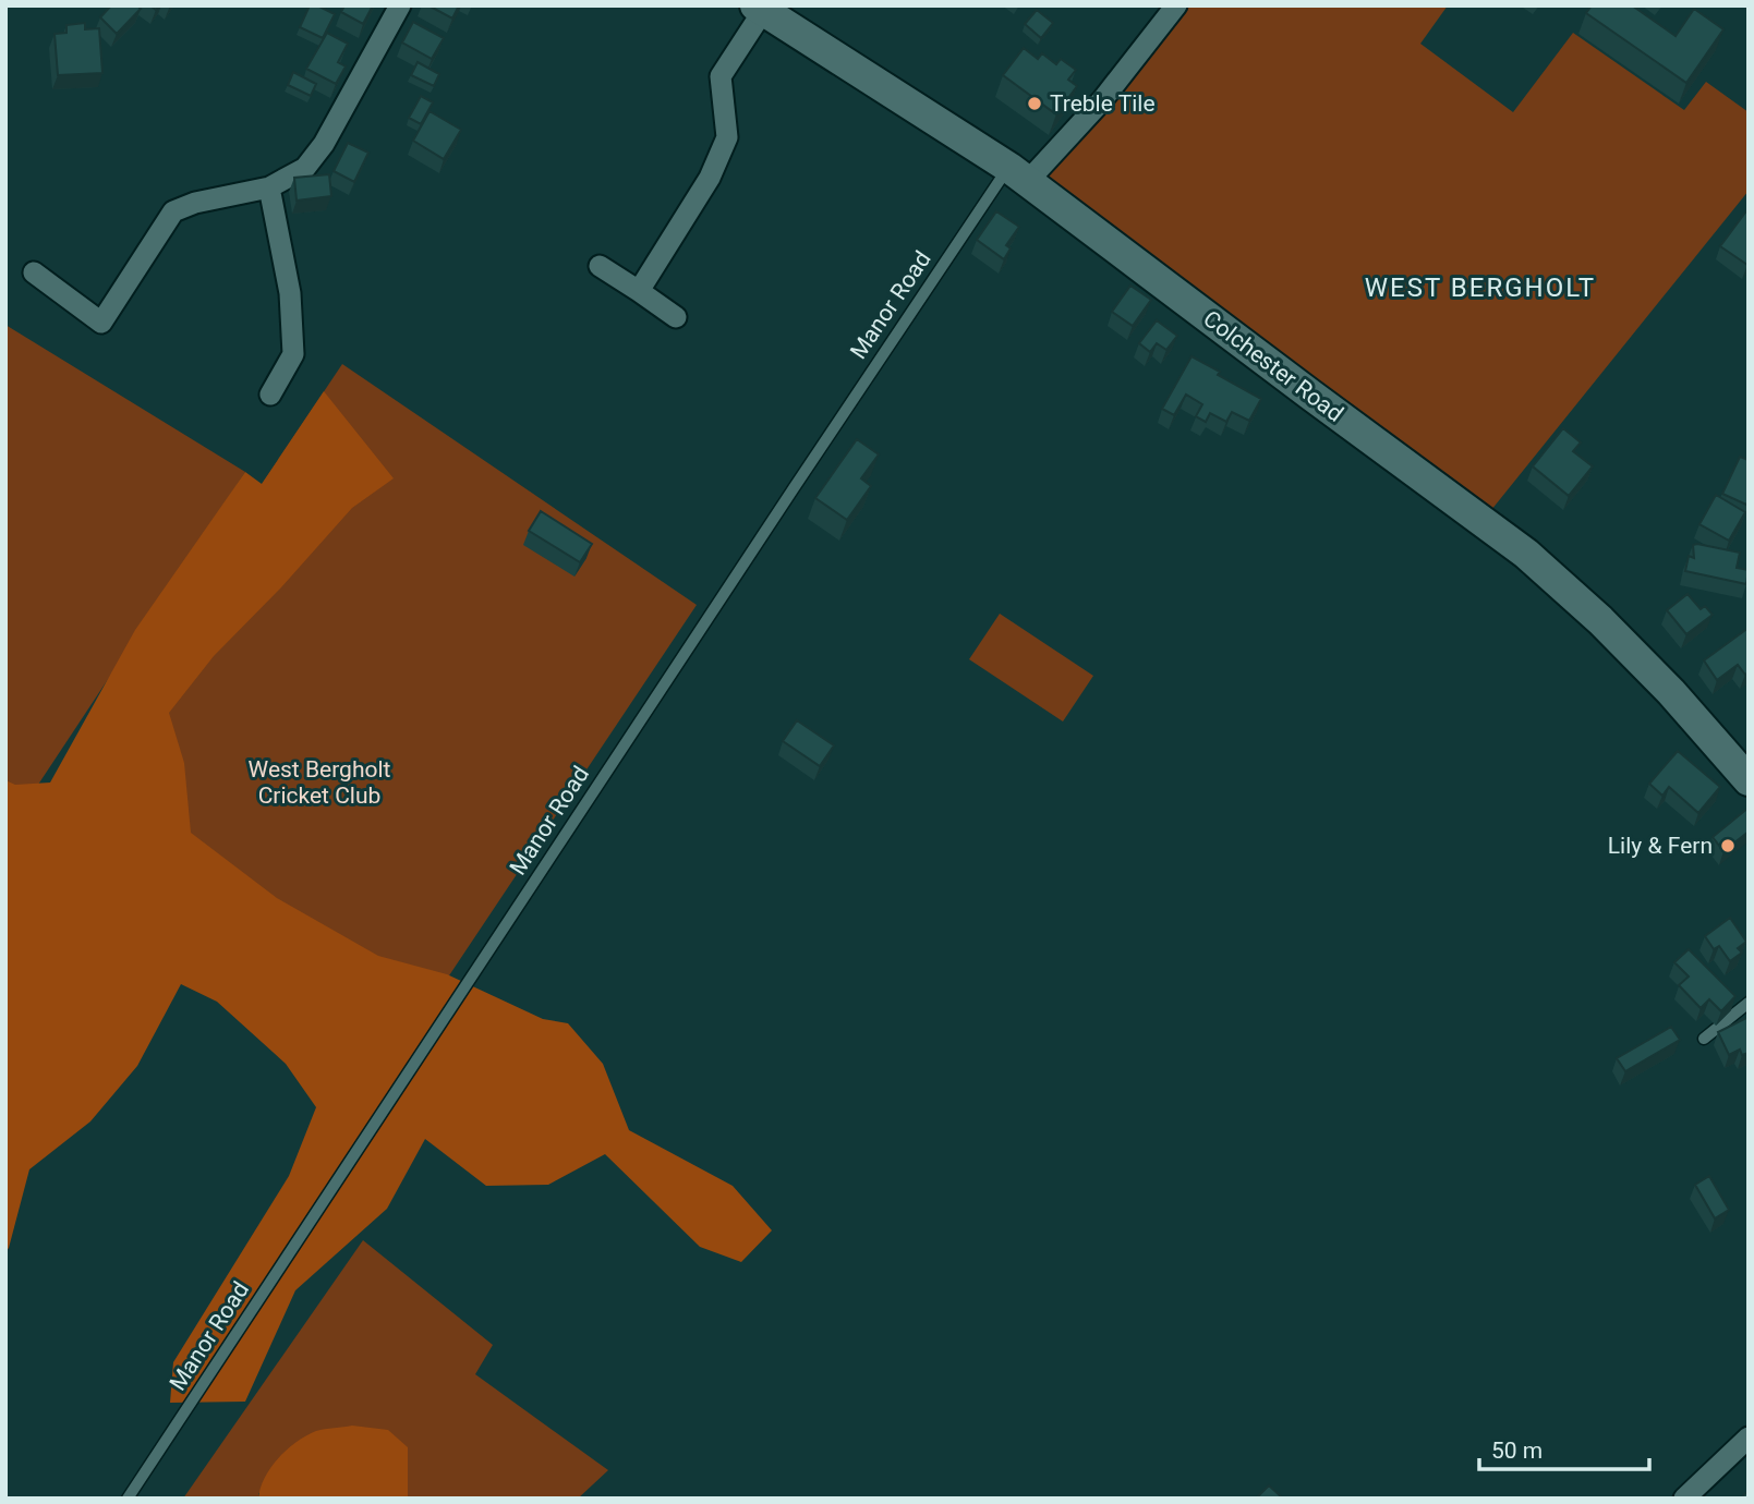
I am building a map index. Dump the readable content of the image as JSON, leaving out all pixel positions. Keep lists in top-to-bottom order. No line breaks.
{"streets":{"main road":["Colchester Road"],"lane":["Manor Road"]},"crossings":[["Manor Road","Colchester Road"]],"districts":["WEST BERGHOLT"],"parks":["West Bergholt Cricket Club"],"places":["Treble Tile","Lily & Fern"],"scale_bar":"50 m"}
